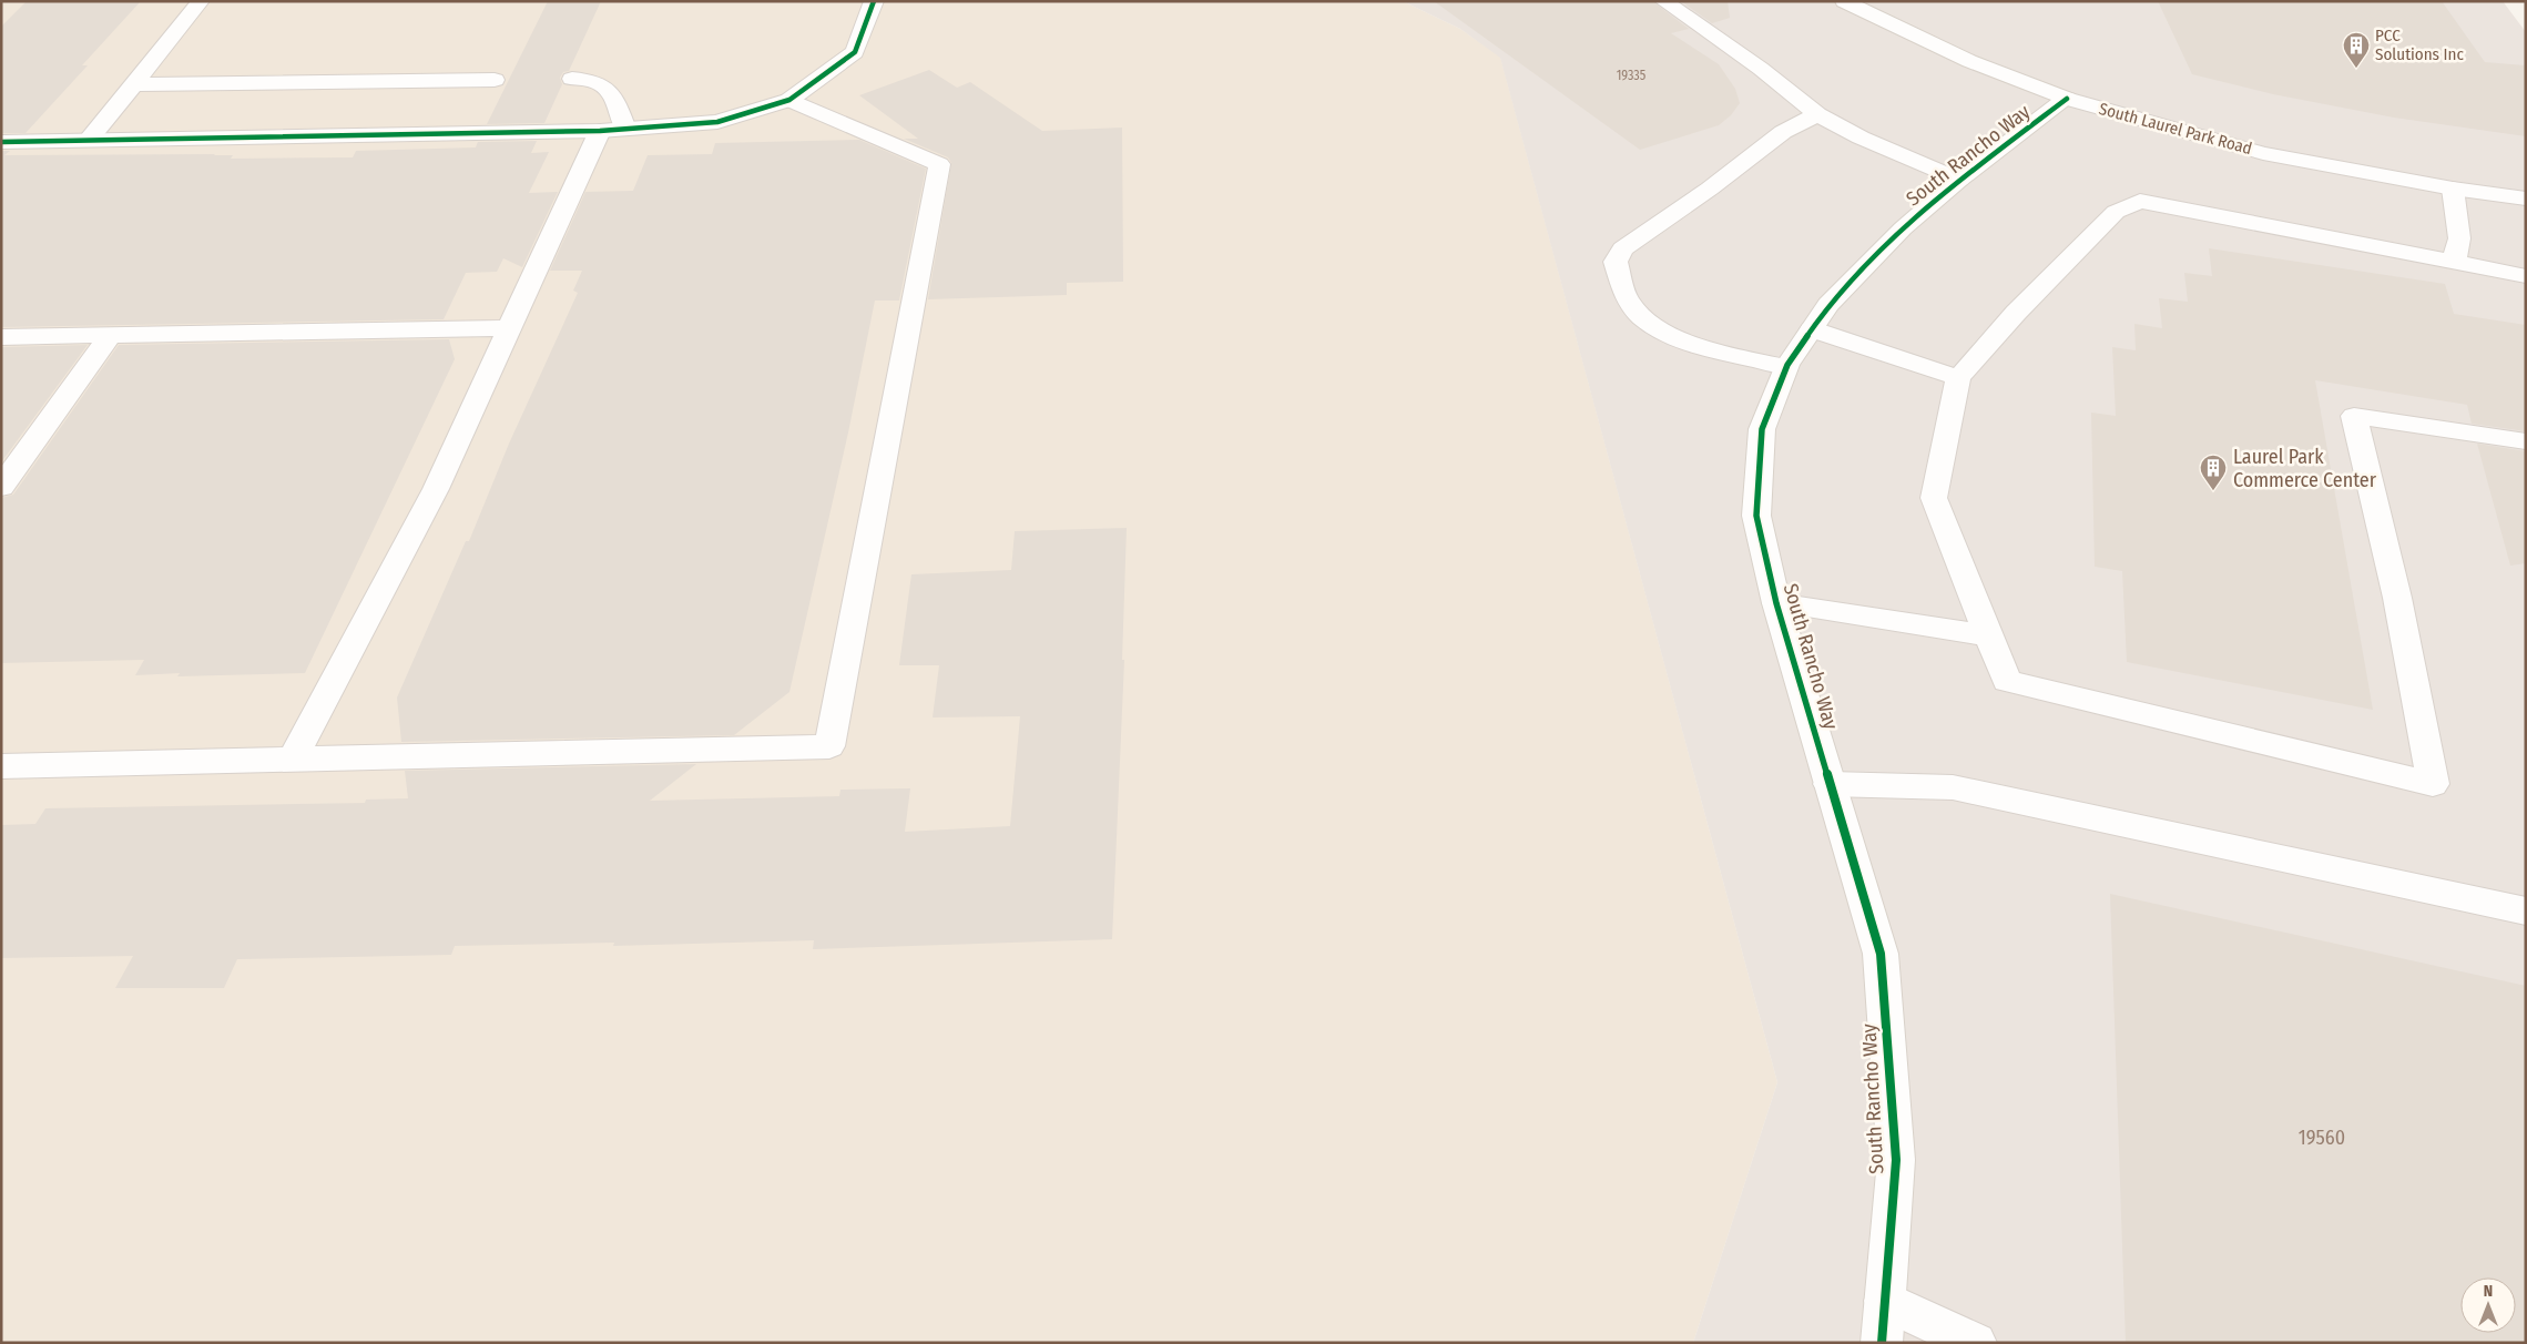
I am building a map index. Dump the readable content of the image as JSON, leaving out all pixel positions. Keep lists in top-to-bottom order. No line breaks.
{"streets":{"street":["South Laurel Park Road","South Rancho Way"]},"crossings":[["South Laurel Park Road","South Rancho Way"]],"places":{"building":["PCC Solutions Inc","Laurel Park Commerce Center"]},"house_numbers":["19335","19560"],"north":"top"}
